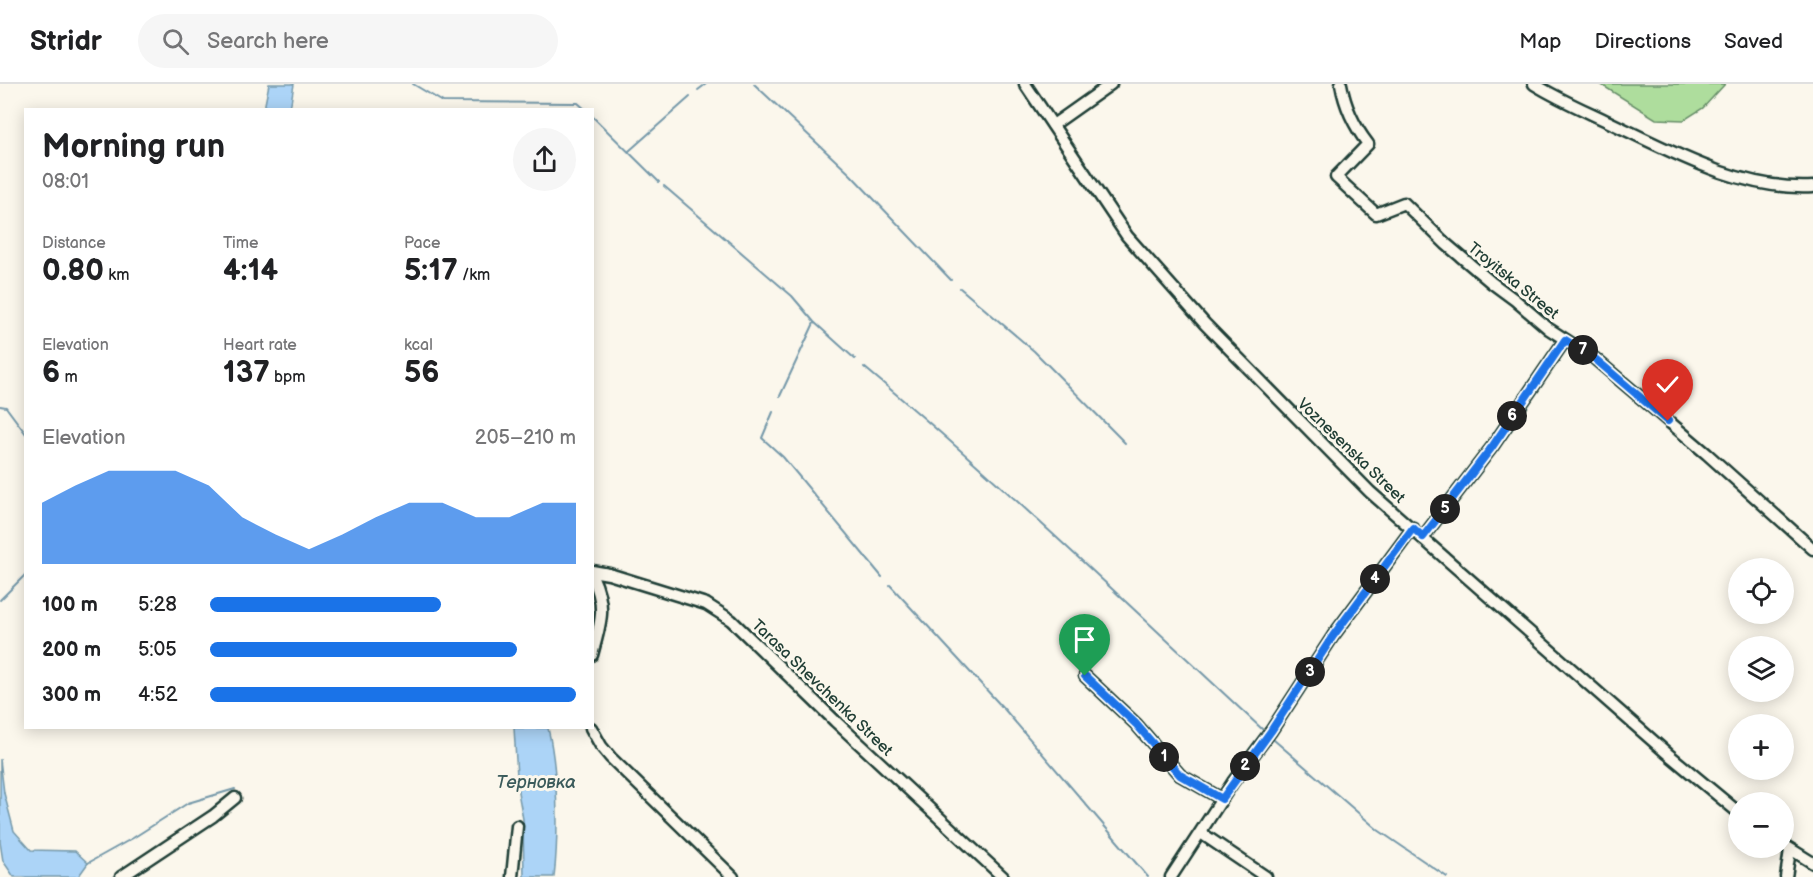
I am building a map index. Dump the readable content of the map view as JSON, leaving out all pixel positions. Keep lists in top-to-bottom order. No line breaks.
{"streets":{"street":["Troyitska Street","Voznesenska Street","Tarasa Shevchenka Street"]},"water":["Терновка"],"page":{"header":"Stridr","search":"Search here","nav":["Map","Directions","Saved"],"heading":["Morning run","08:01"],"stats":[["Distance","0.80 km"],["Time","4:14"],["Pace","5:17 /km"],["Elevation","6 m"],["Heart rate","137 bpm"],["kcal","56"]],"pins":["7","6","5","4","3","1","2"],"chart":["Elevation","205–210 m"],"map_buttons":["+","−"],"list":[{"name":"100 m","note":"5:28"},{"name":"200 m","note":"5:05"},{"name":"300 m","note":"4:52"}]}}
